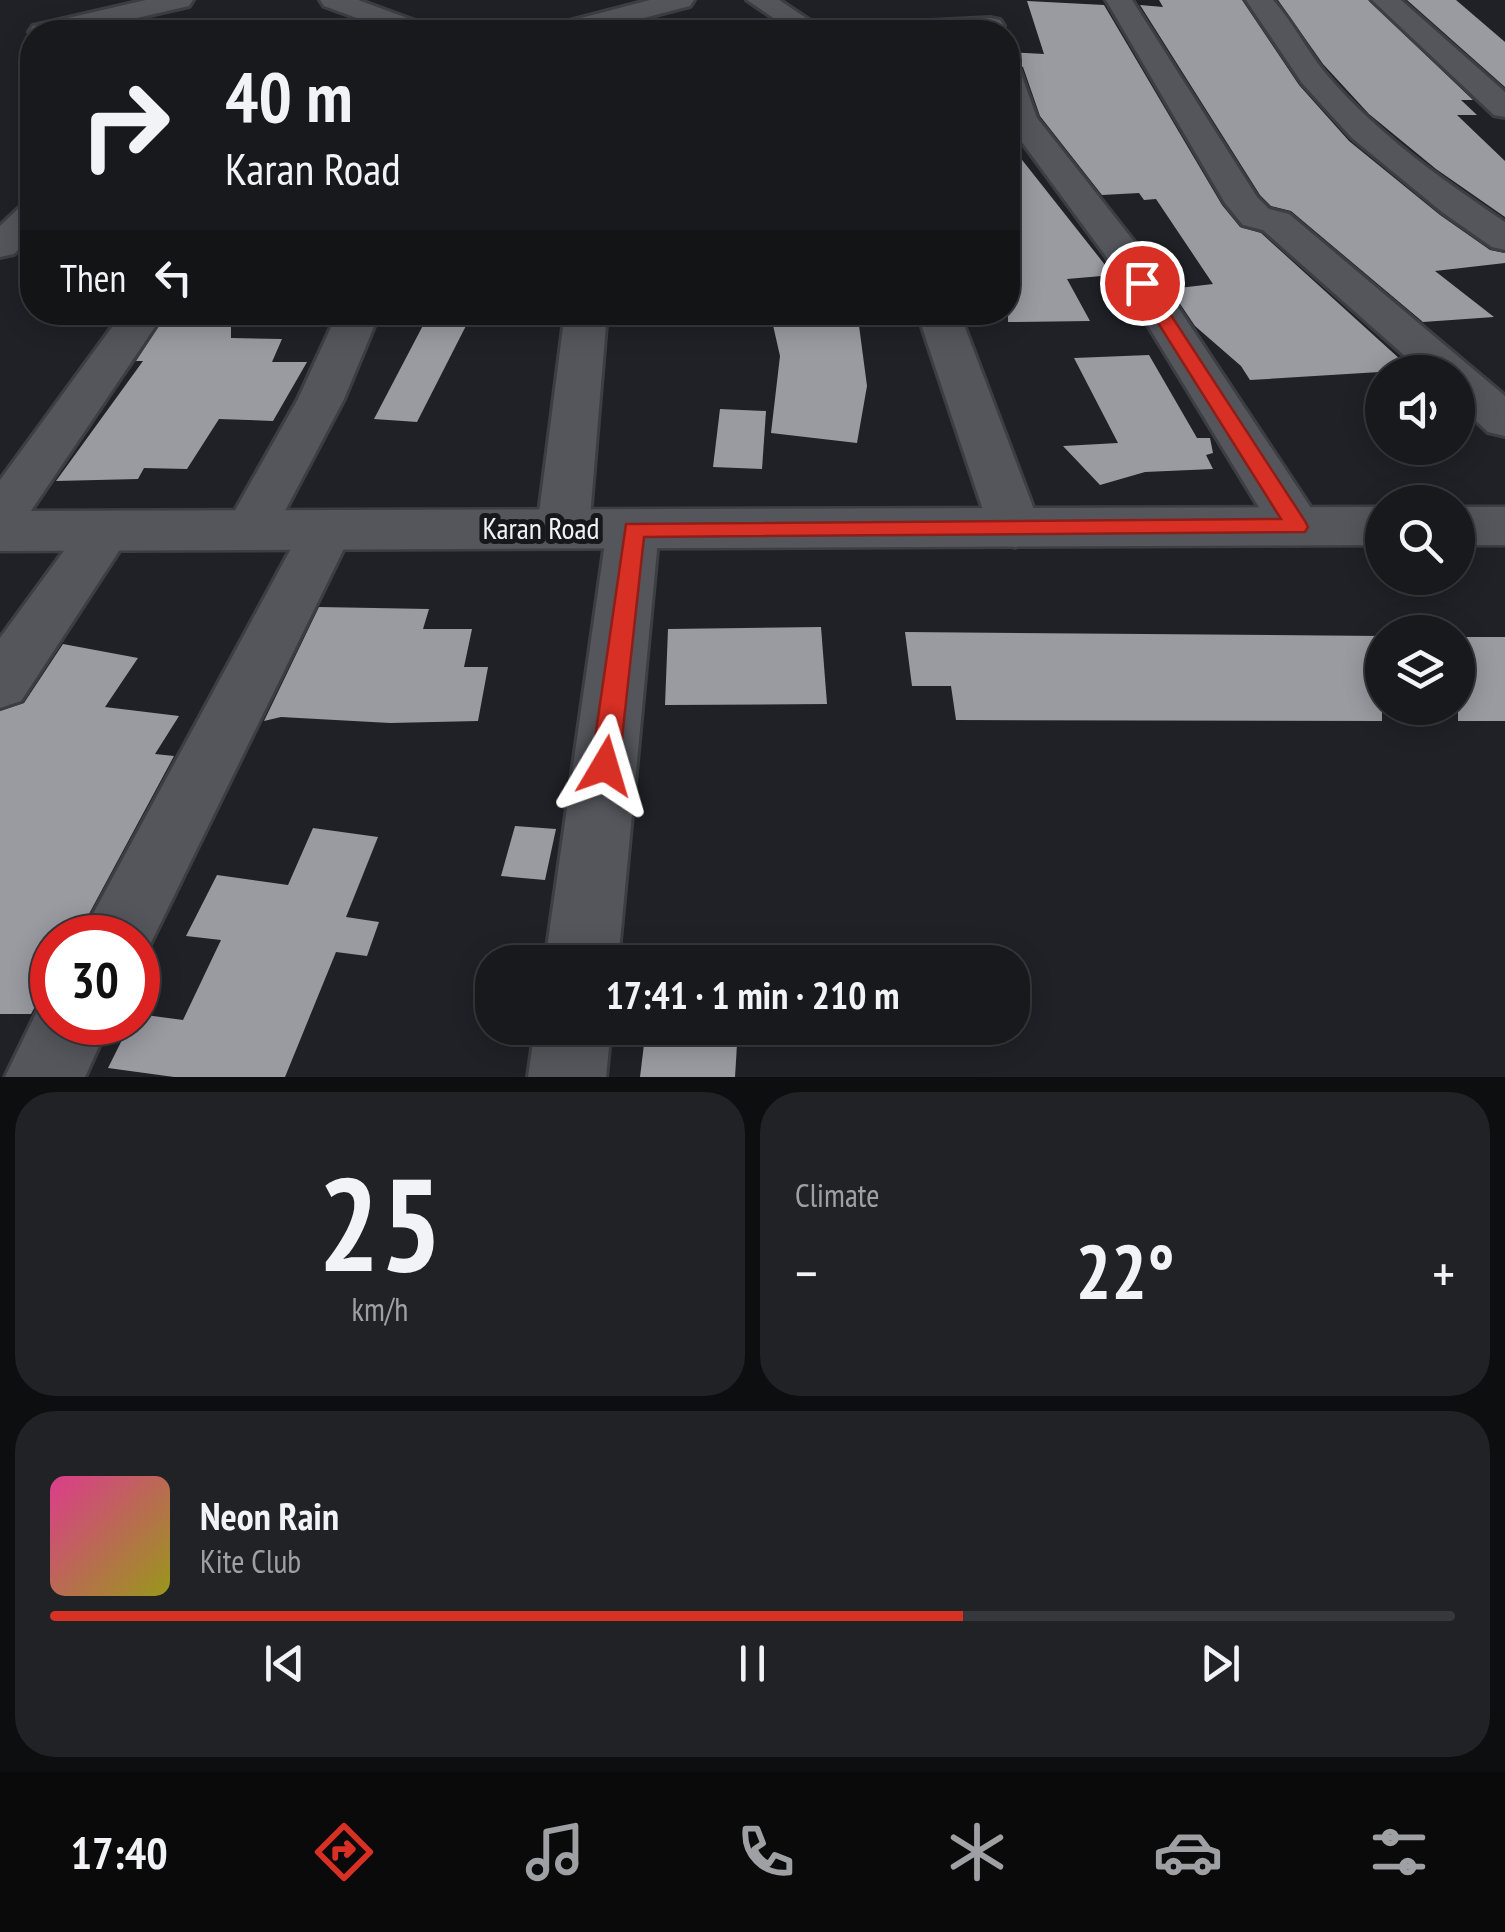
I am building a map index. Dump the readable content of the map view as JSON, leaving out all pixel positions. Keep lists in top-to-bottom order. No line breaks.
{"streets":{"street":["Karan Road"]},"page":{"turn":["40 m","Karan Road"],"then":"Then","limit":"30","trip":"17:41 · 1 min · 210 m","tile":[["25","km/h"],"Climate"],"heat":["−","22°","+"],"song":["Neon Rain","Kite Club"],"tabs":"17:40"}}
